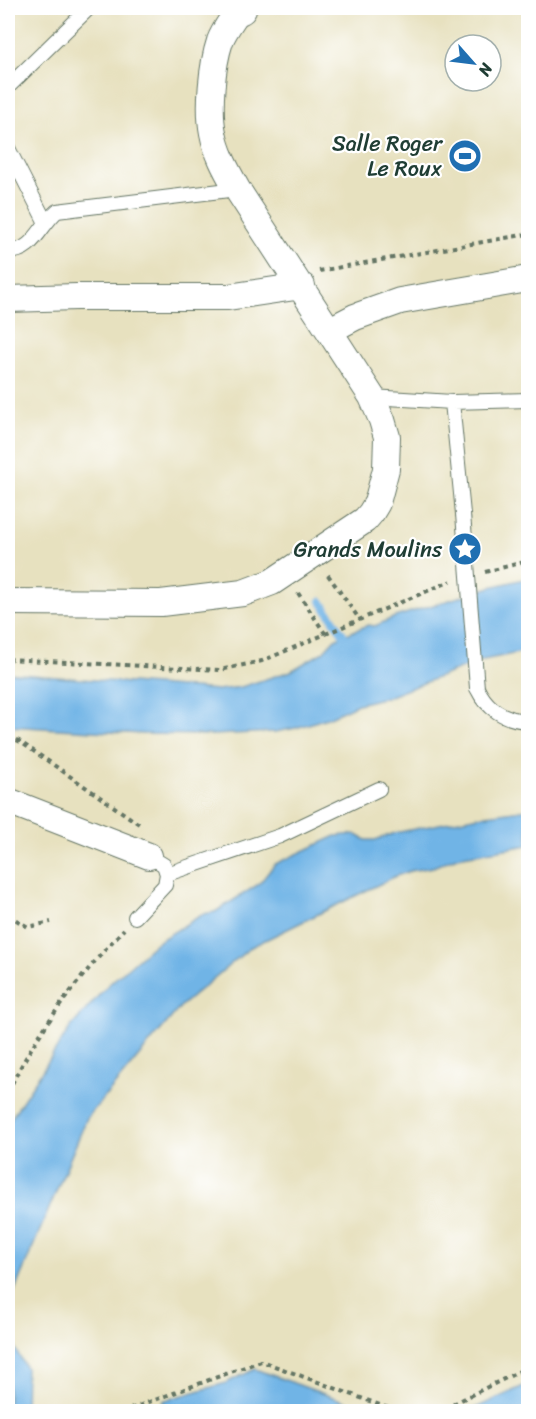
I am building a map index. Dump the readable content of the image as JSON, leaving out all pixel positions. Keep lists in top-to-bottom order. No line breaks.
{"places":{"sports":["Salle Roger Le Roux"],"place":["Grands Moulins"]},"north":"bottom right"}
